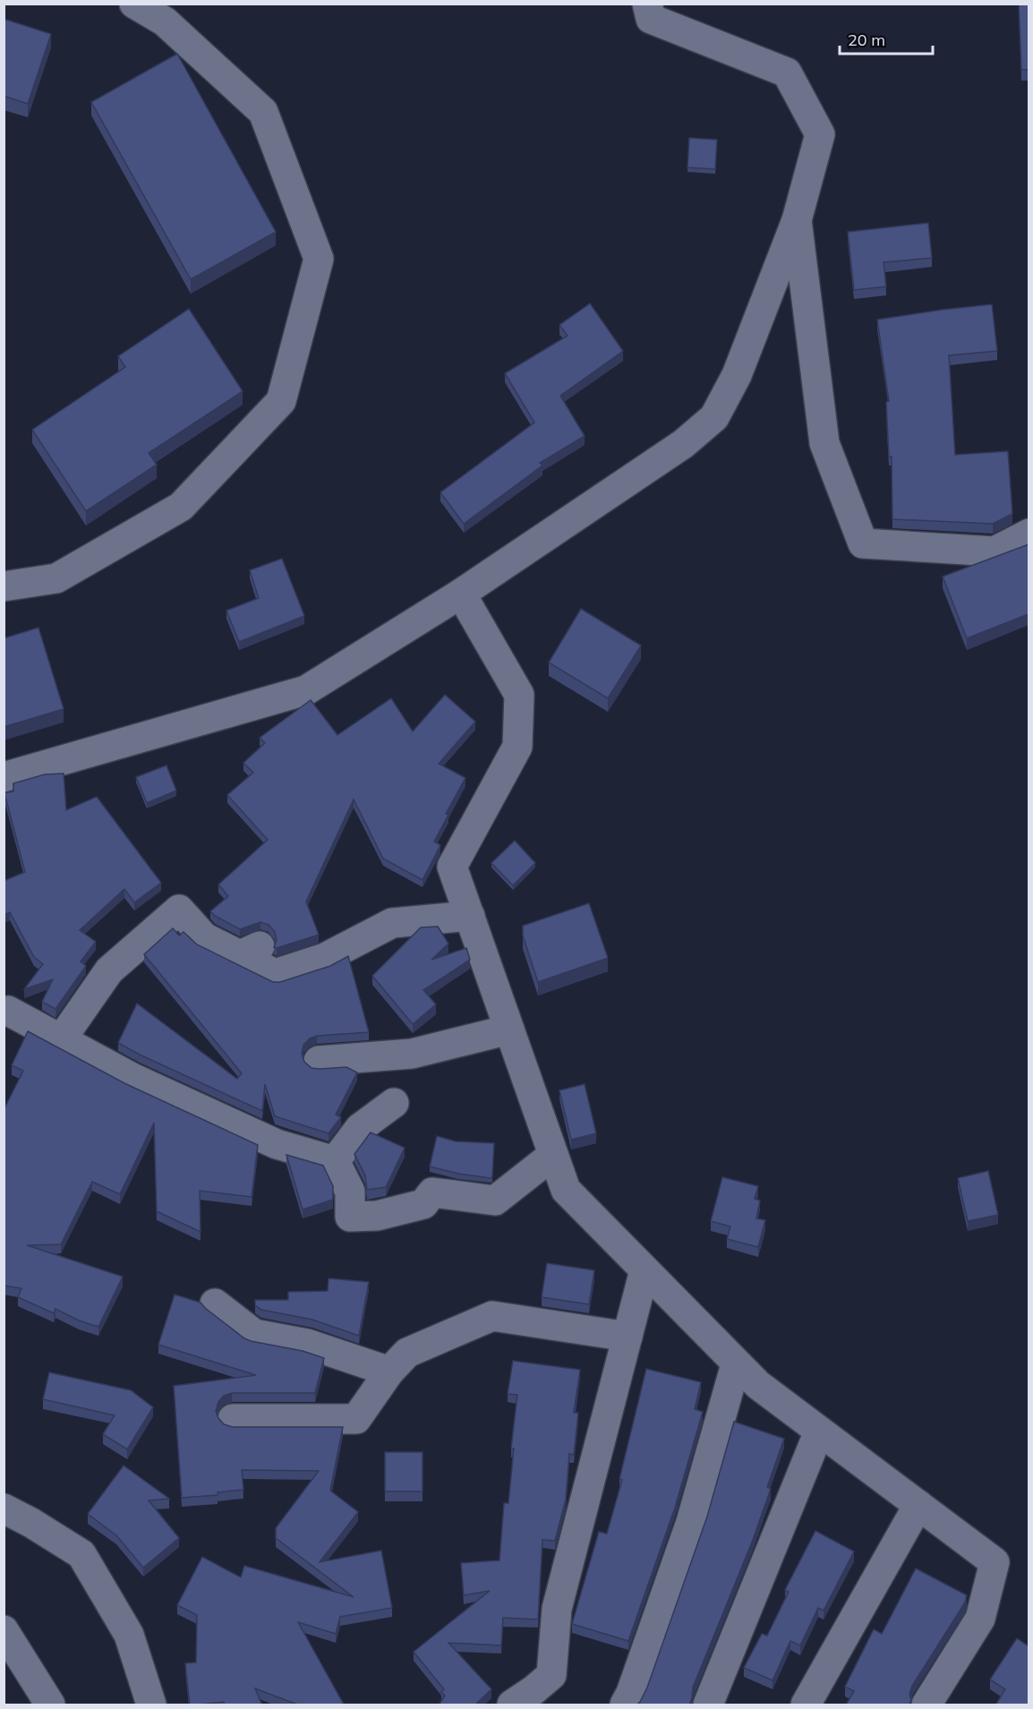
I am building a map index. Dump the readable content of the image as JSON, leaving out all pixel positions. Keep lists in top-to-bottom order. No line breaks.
{"scale_bar":"20 m"}
